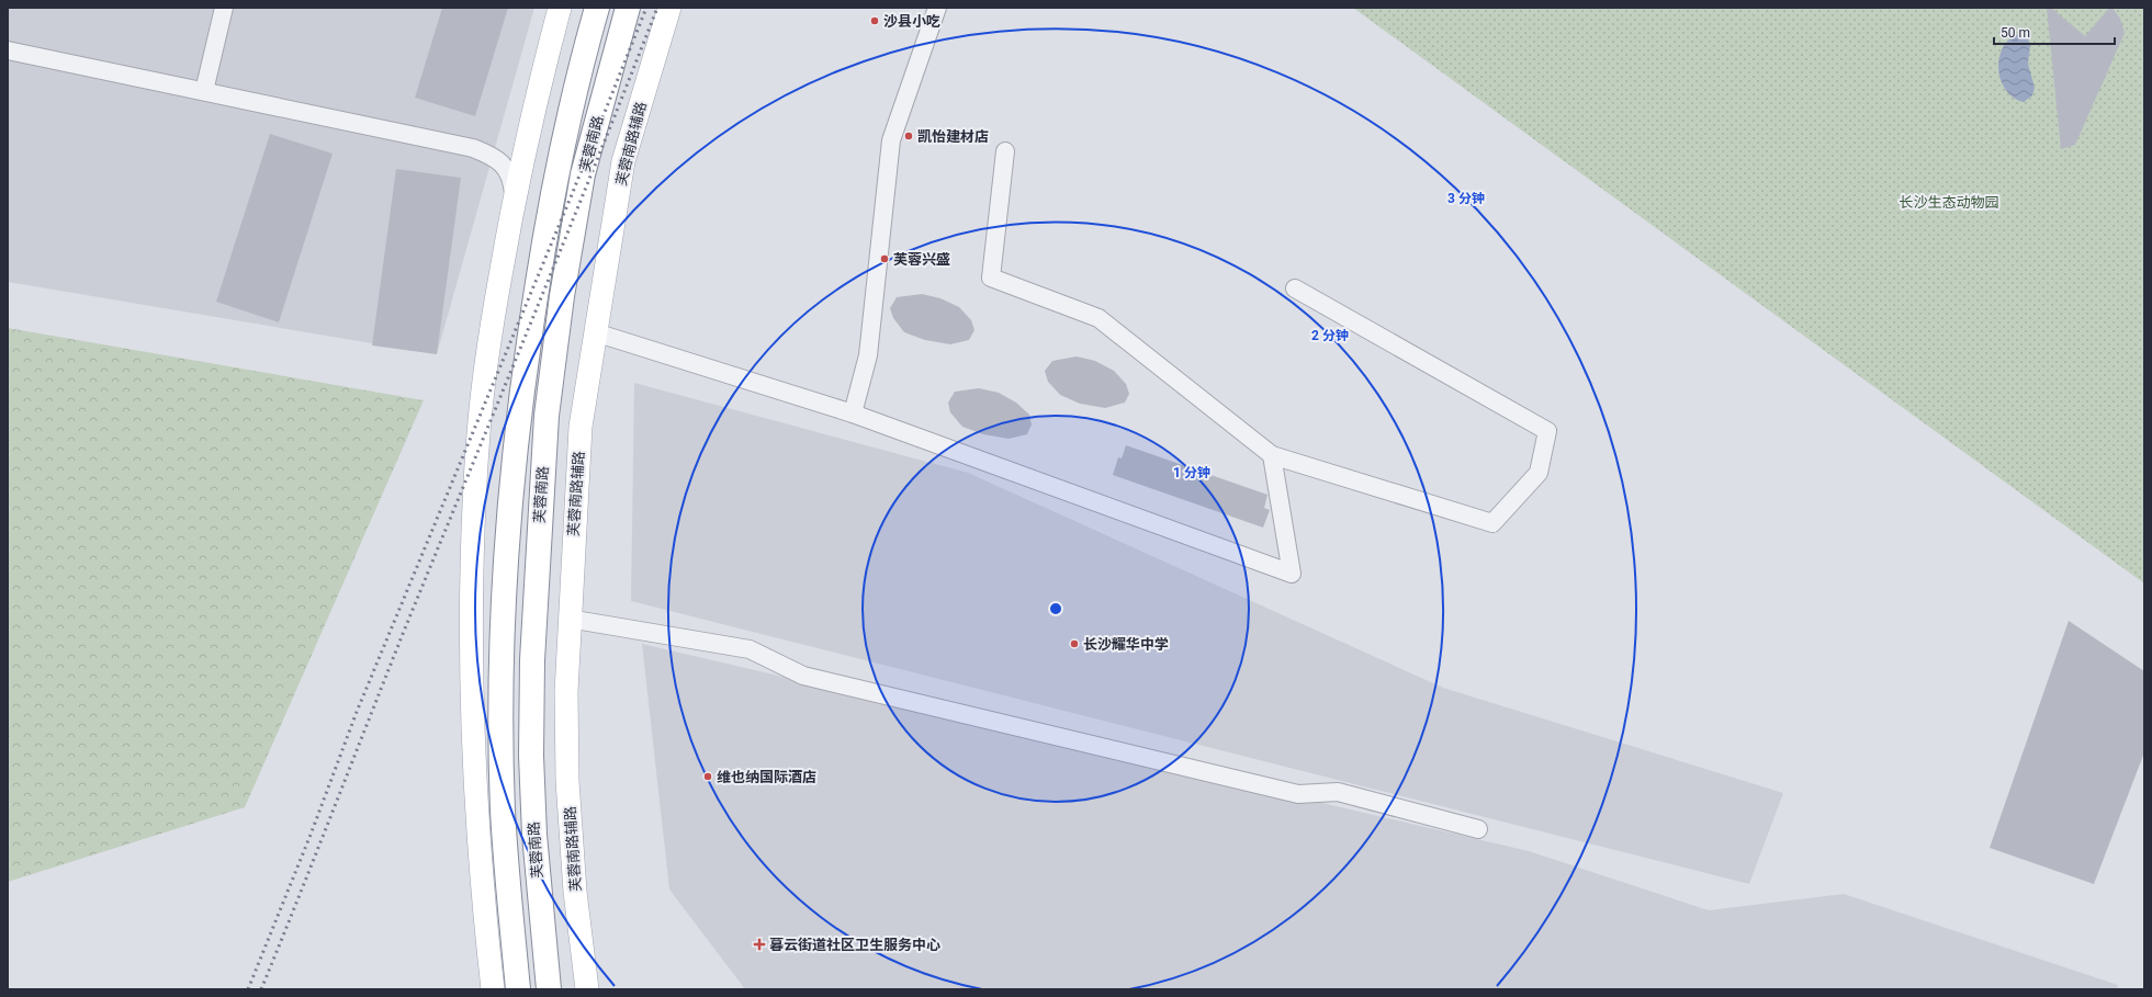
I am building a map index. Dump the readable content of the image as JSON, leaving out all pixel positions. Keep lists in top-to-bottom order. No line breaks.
{"streets":{"highway":["芙蓉南路"],"main road":["芙蓉南路辅路"]},"parks":["长沙生态动物园"],"places":{"other":["沙县小吃","凯怡建材店","芙蓉兴盛","长沙耀华中学","维也纳国际酒店"],"health":["暮云街道社区卫生服务中心"]},"scale_bar":"50 m","rings":["3 分钟","2 分钟","1 分钟"]}
